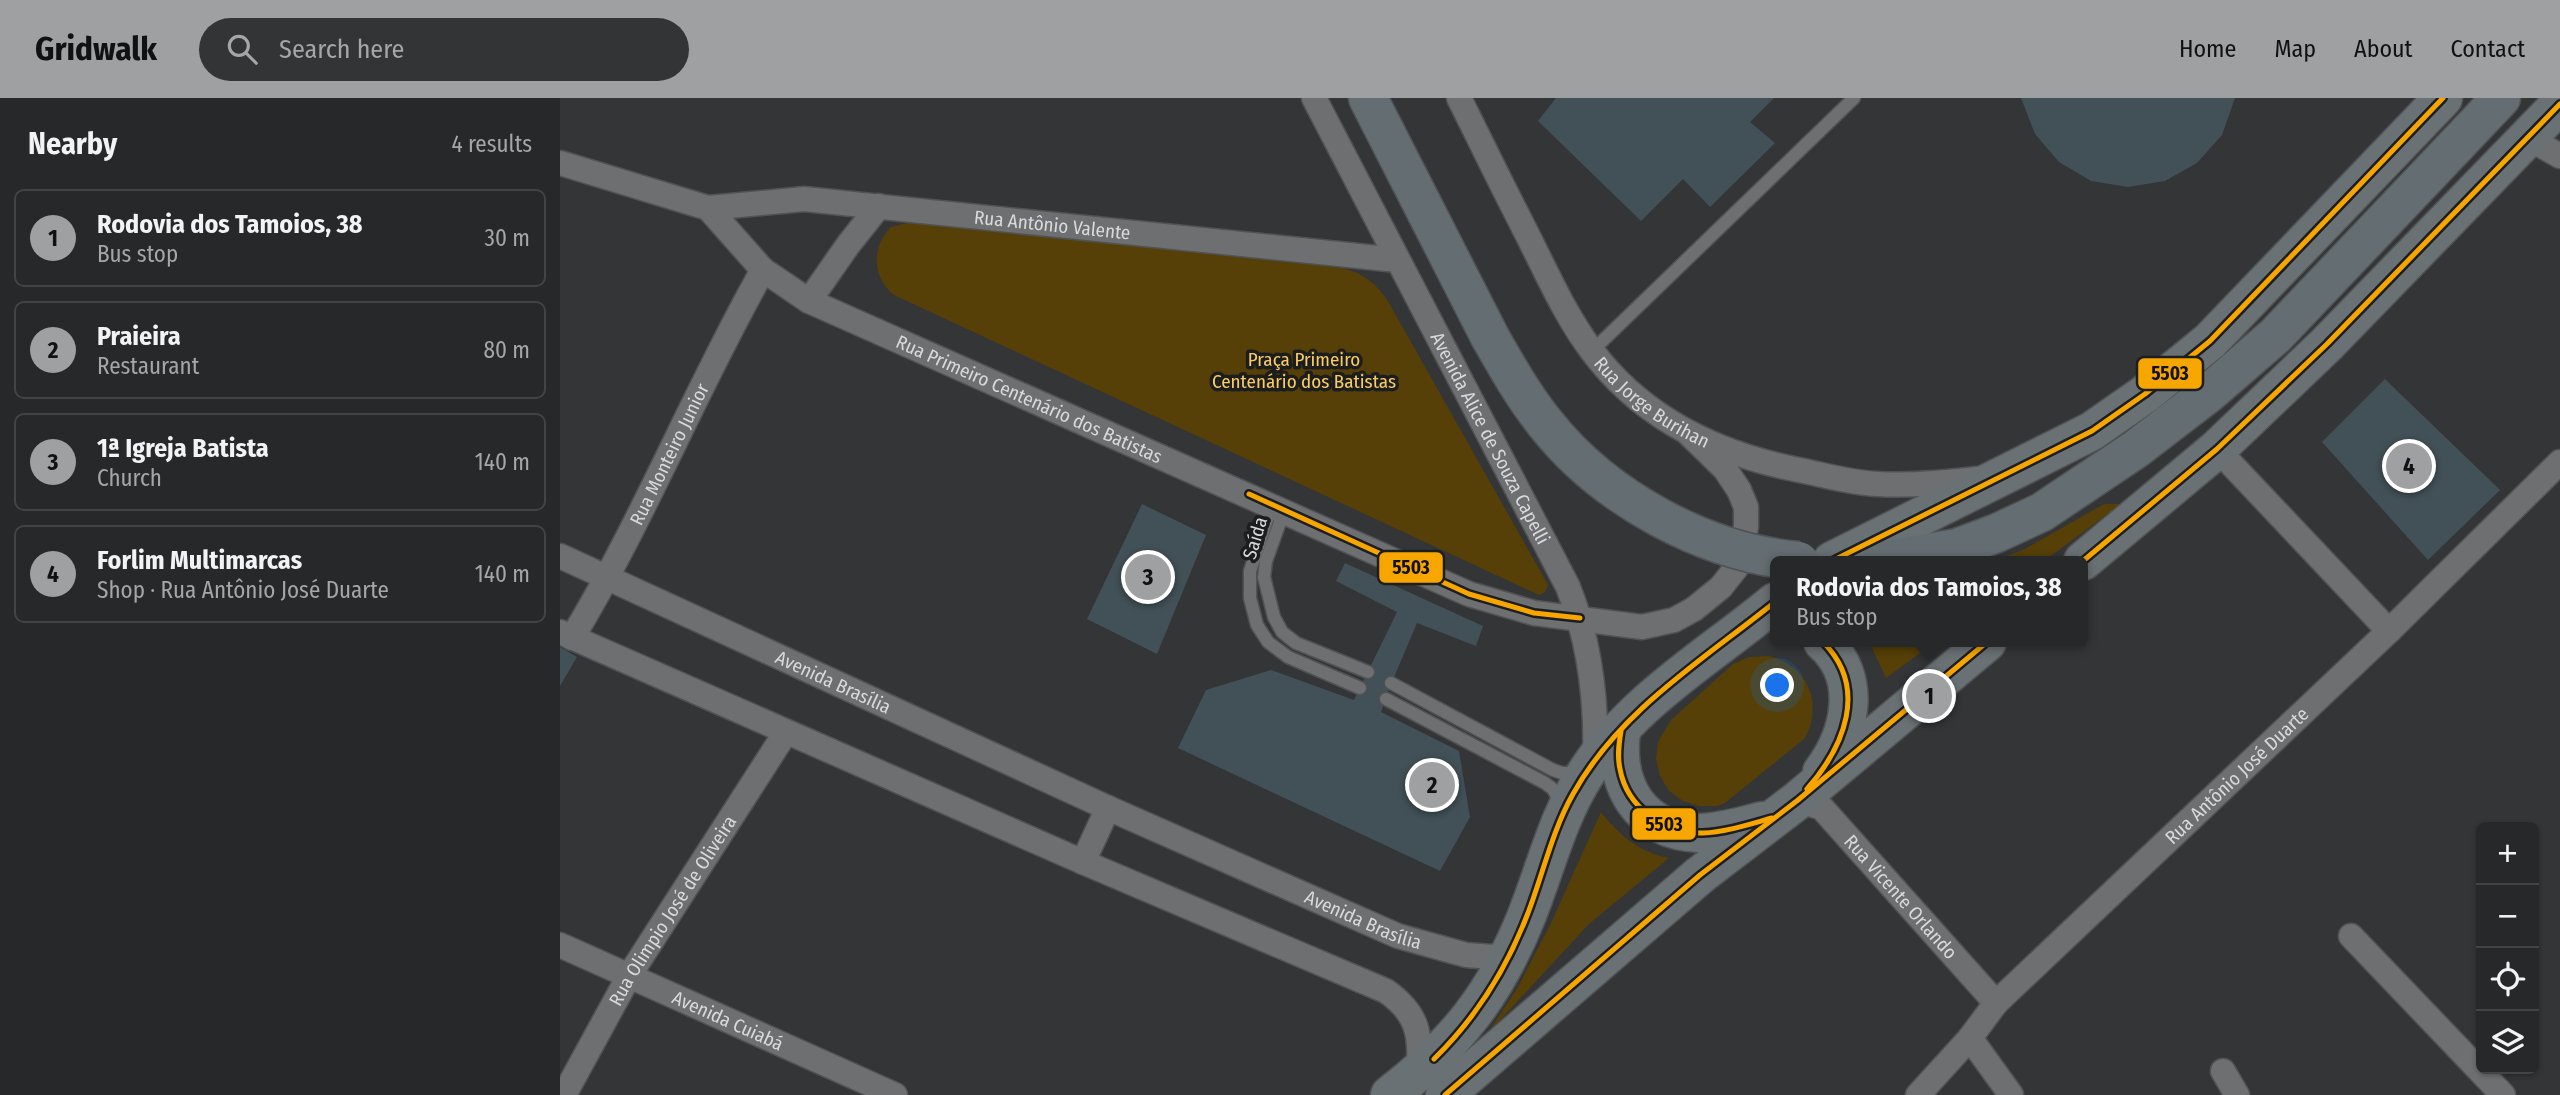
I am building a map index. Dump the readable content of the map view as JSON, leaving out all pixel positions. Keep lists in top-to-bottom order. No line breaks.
{"streets":{"street":["Rua Antônio Valente","Rua Primeiro Centenário dos Batistas","Rua Jorge Burihan","Avenida Alice de Souza Capelli","Rua Monteiro Junior","Avenida Brasília","Rua Antônio José Duarte","Rua Vicente Orlando","Rua Olimpio José de Oliveira","Avenida Cuiabá"],"lane":["Saída"]},"crossings":[["Rua Antônio Valente","Avenida Alice de Souza Capelli"],["Rua Primeiro Centenário dos Batistas","Rua Jorge Burihan"],["Rua Primeiro Centenário dos Batistas","Avenida Alice de Souza Capelli"],["Rua Primeiro Centenário dos Batistas","Rua Monteiro Junior"],["Rua Primeiro Centenário dos Batistas","Saída"],["Rua Monteiro Junior","Avenida Brasília"],["Rua Antônio José Duarte","Rua Vicente Orlando"],["Rua Olimpio José de Oliveira","Avenida Cuiabá"]],"parks":["Praça Primeiro Centenário dos Batistas"],"lines":["transit line 5503"],"page":{"header":"Gridwalk","search":"Search here","nav":["Home","Map","About","Contact"],"heading":["Nearby","4 results"],"list":[{"mark":"1","name":"Rodovia dos Tamoios, 38","note":"Bus stop","value":"30 m"},{"mark":"2","name":"Praieira","note":"Restaurant","value":"80 m"},{"mark":"3","name":"1ª Igreja Batista","note":"Church","value":"140 m"},{"mark":"4","name":"Forlim Multimarcas","note":"Shop · Rua Antônio José Duarte","value":"140 m"}],"pins":["4","3","1","2"],"popup":["Rodovia dos Tamoios, 38","Bus stop"],"map_buttons":["+","−"]}}
